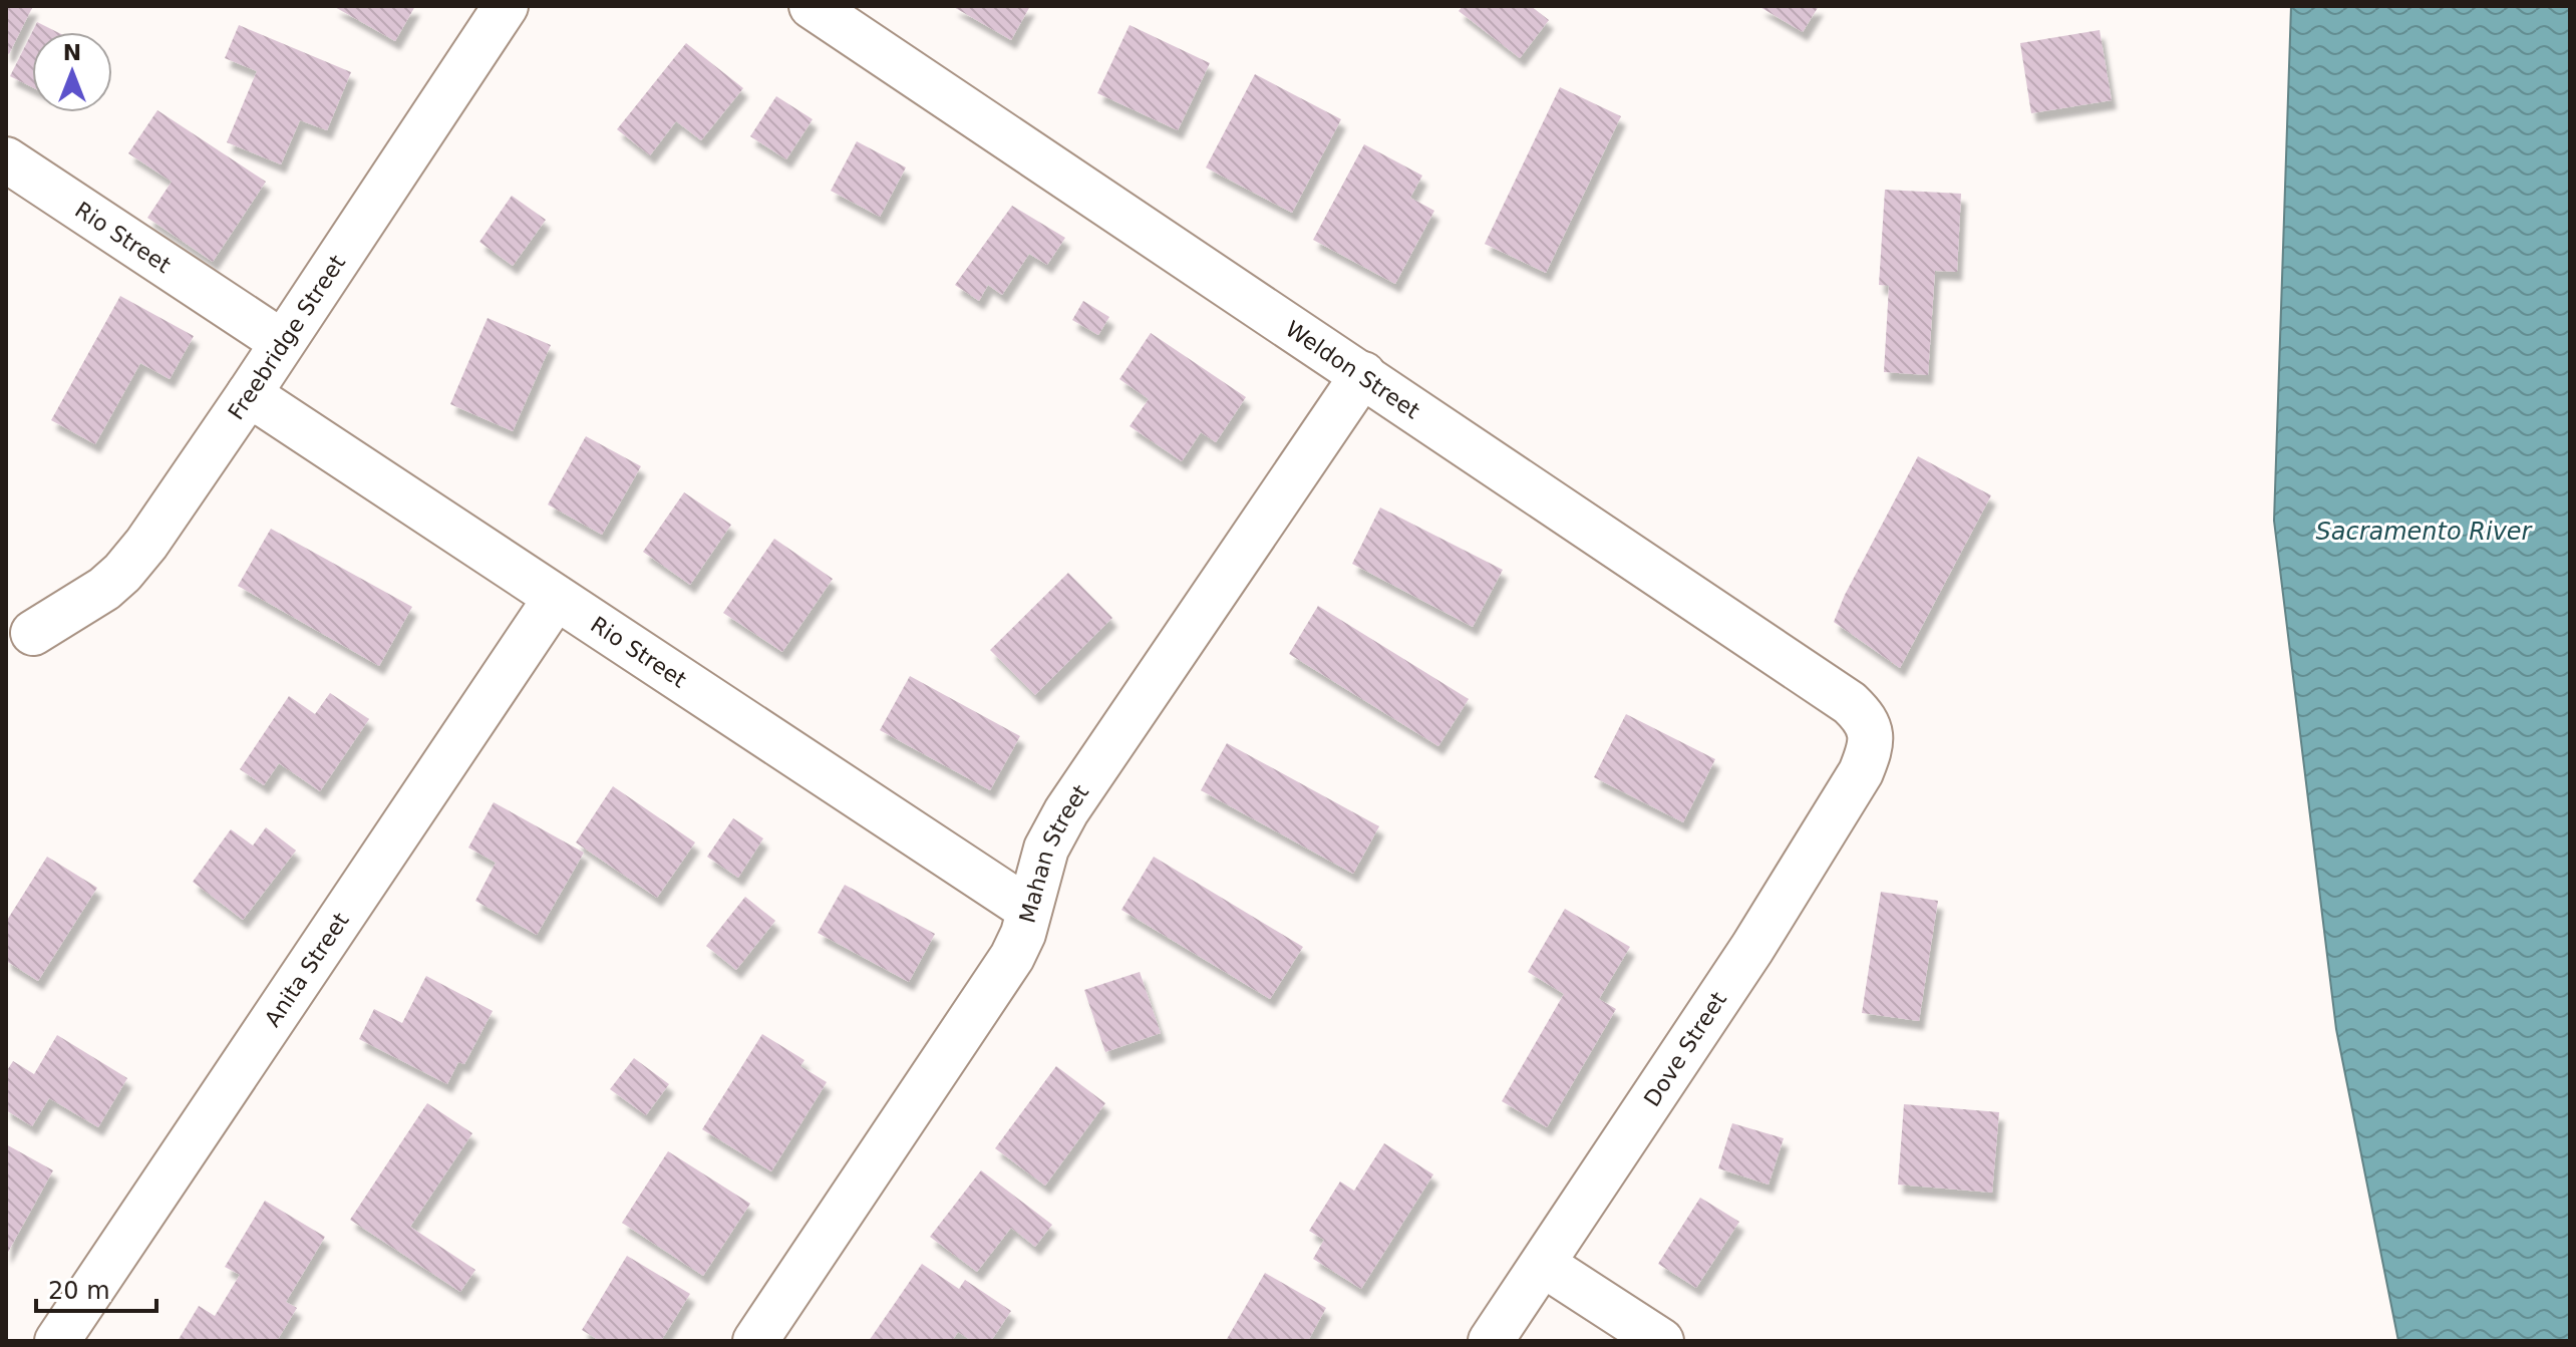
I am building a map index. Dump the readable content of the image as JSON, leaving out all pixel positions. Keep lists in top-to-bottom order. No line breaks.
{"streets":{"street":["Rio Street","Freebridge Street","Weldon Street","Mahan Street","Anita Street","Dove Street"]},"crossings":[["Rio Street","Freebridge Street"],["Rio Street","Mahan Street"],["Rio Street","Anita Street"],["Weldon Street","Mahan Street"],["Weldon Street","Dove Street"]],"water":["Sacramento River"],"scale_bar":"20 m","north":"top"}
